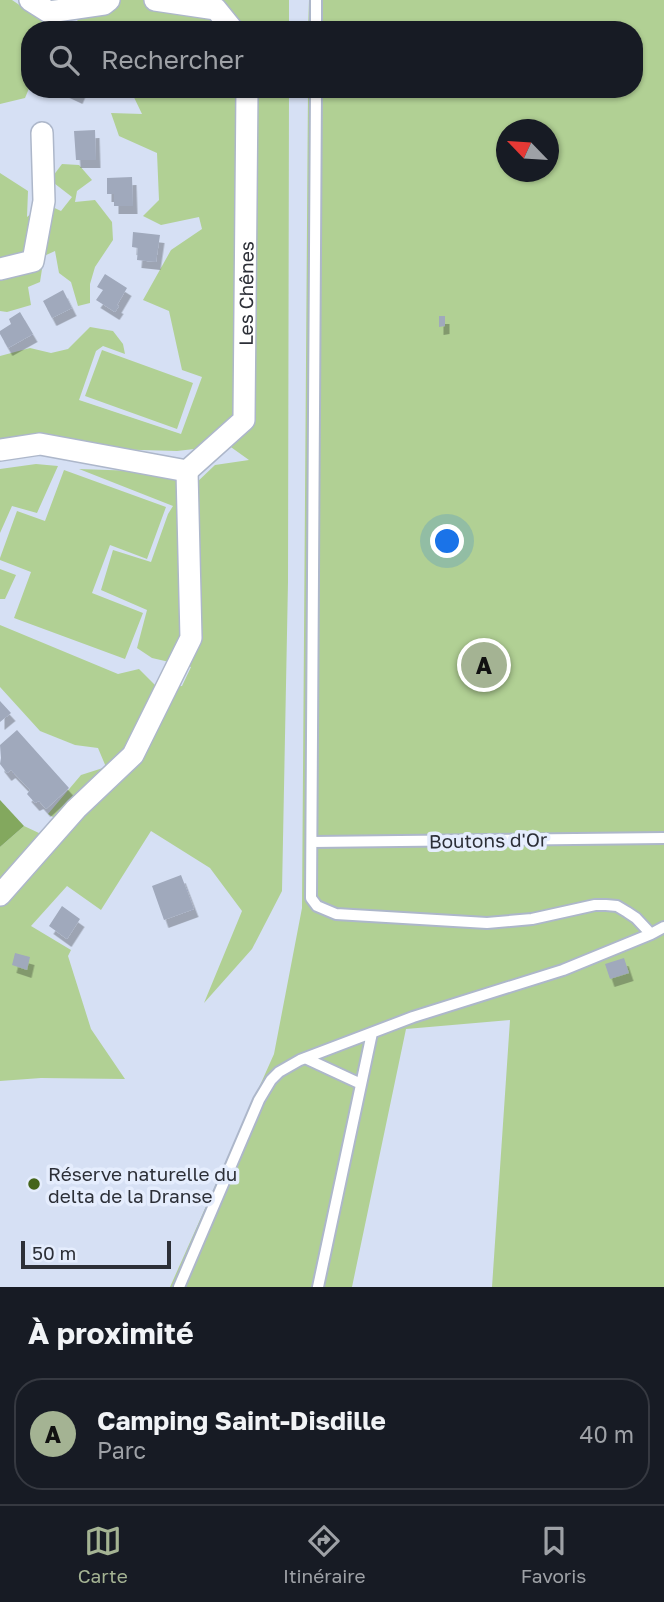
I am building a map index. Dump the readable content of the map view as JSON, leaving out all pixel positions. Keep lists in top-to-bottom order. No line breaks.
{"streets":{"street":["Les Chênes"],"lane":["Boutons d'Or"]},"places":["Réserve naturelle du delta de la Dranse"],"scale_bar":"50 m","north":"top left","page":{"search":"Rechercher","pins":"A","scale":"50 m","heading":"À proximité","list":[{"mark":"A","name":"Camping Saint-Disdille","note":"Parc","value":"40 m"}],"nav":["Carte","Itinéraire","Favoris"]}}
